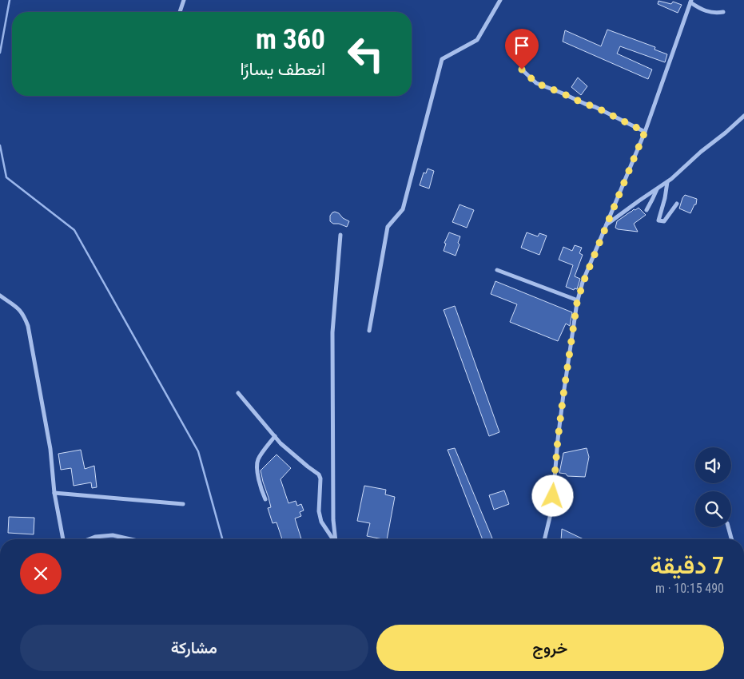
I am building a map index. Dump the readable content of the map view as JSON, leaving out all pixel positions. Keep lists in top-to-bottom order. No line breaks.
{"page":{"turn":["360 m","انعطف يسارًا"],"heading":["7 دقيقة","490 m · 10:15"],"buttons":["خروج","مشاركة"]}}
